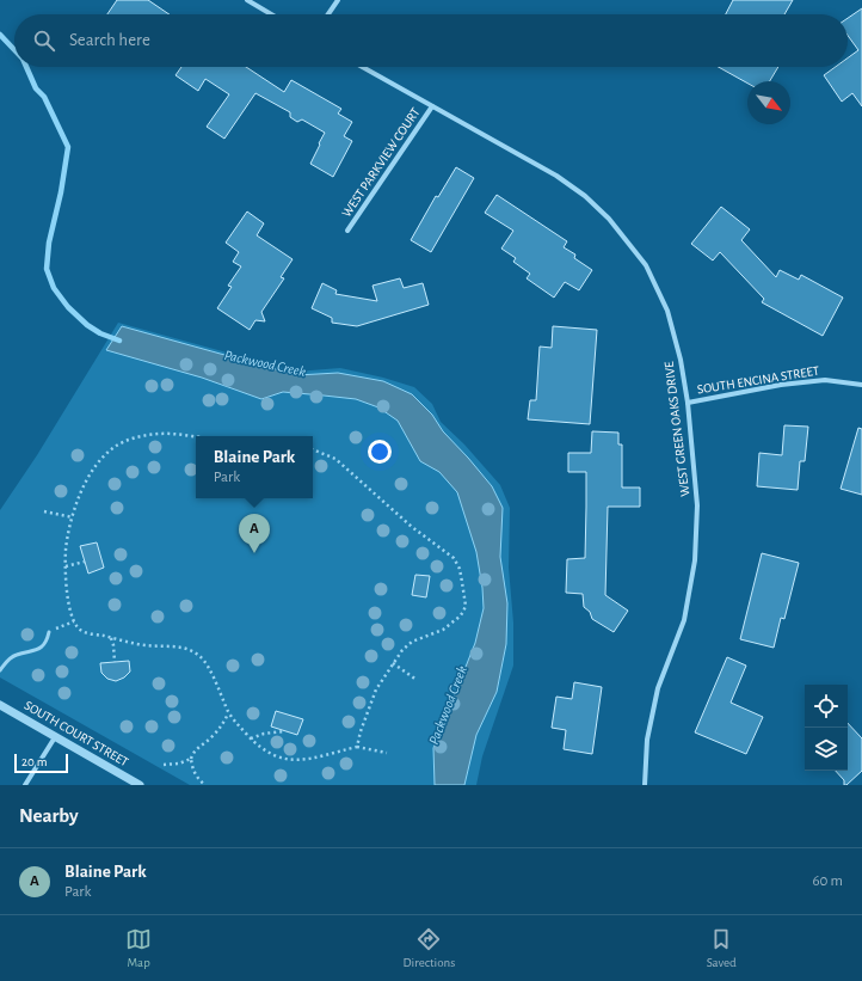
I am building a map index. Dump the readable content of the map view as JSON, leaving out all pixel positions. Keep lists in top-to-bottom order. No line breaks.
{"streets":{"street":["WEST PARKVIEW COURT","SOUTH ENCINA STREET","WEST GREEN OAKS DRIVE","SOUTH COURT STREET"]},"crossings":[["WEST PARKVIEW COURT","WEST GREEN OAKS DRIVE"],["SOUTH ENCINA STREET","WEST GREEN OAKS DRIVE"]],"water":["Packwood Creek"],"scale_bar":"20 m","north":"bottom right","page":{"search":"Search here","popup":["Blaine Park","Park"],"pins":"A","scale":"20 m","heading":"Nearby","list":[{"mark":"A","name":"Blaine Park","note":"Park","value":"60 m"}],"nav":["Map","Directions","Saved"]}}
